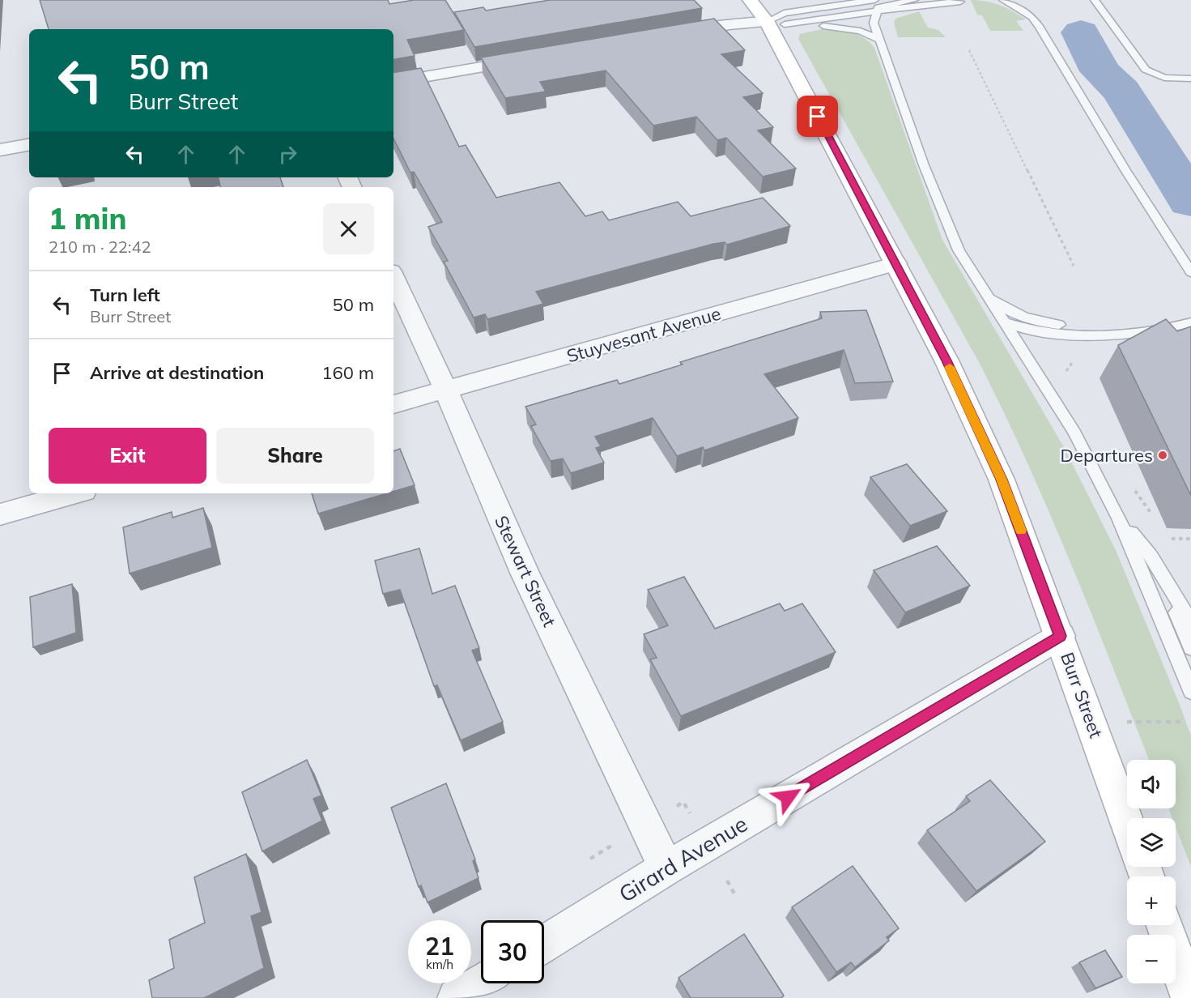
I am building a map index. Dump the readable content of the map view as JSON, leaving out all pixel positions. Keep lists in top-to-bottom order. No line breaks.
{"streets":{"main road":["Burr Street"],"street":["Stuyvesant Avenue","Stewart Street","Girard Avenue"]},"crossings":[["Stuyvesant Avenue","Stewart Street"],["Stuyvesant Avenue","Burr Street"],["Stewart Street","Girard Avenue"],["Burr Street","Girard Avenue"]],"places":["Departures"],"page":{"turn":["50 m","Burr Street"],"heading":["1 min","210 m · 22:42"],"list":[{"name":"Turn left","note":"Burr Street","value":"50 m"},{"name":"Arrive at destination","value":"160 m"}],"buttons":["Exit","Share"],"map_buttons":["+","−"],"speed":"21 km/h","limit":"30"}}
